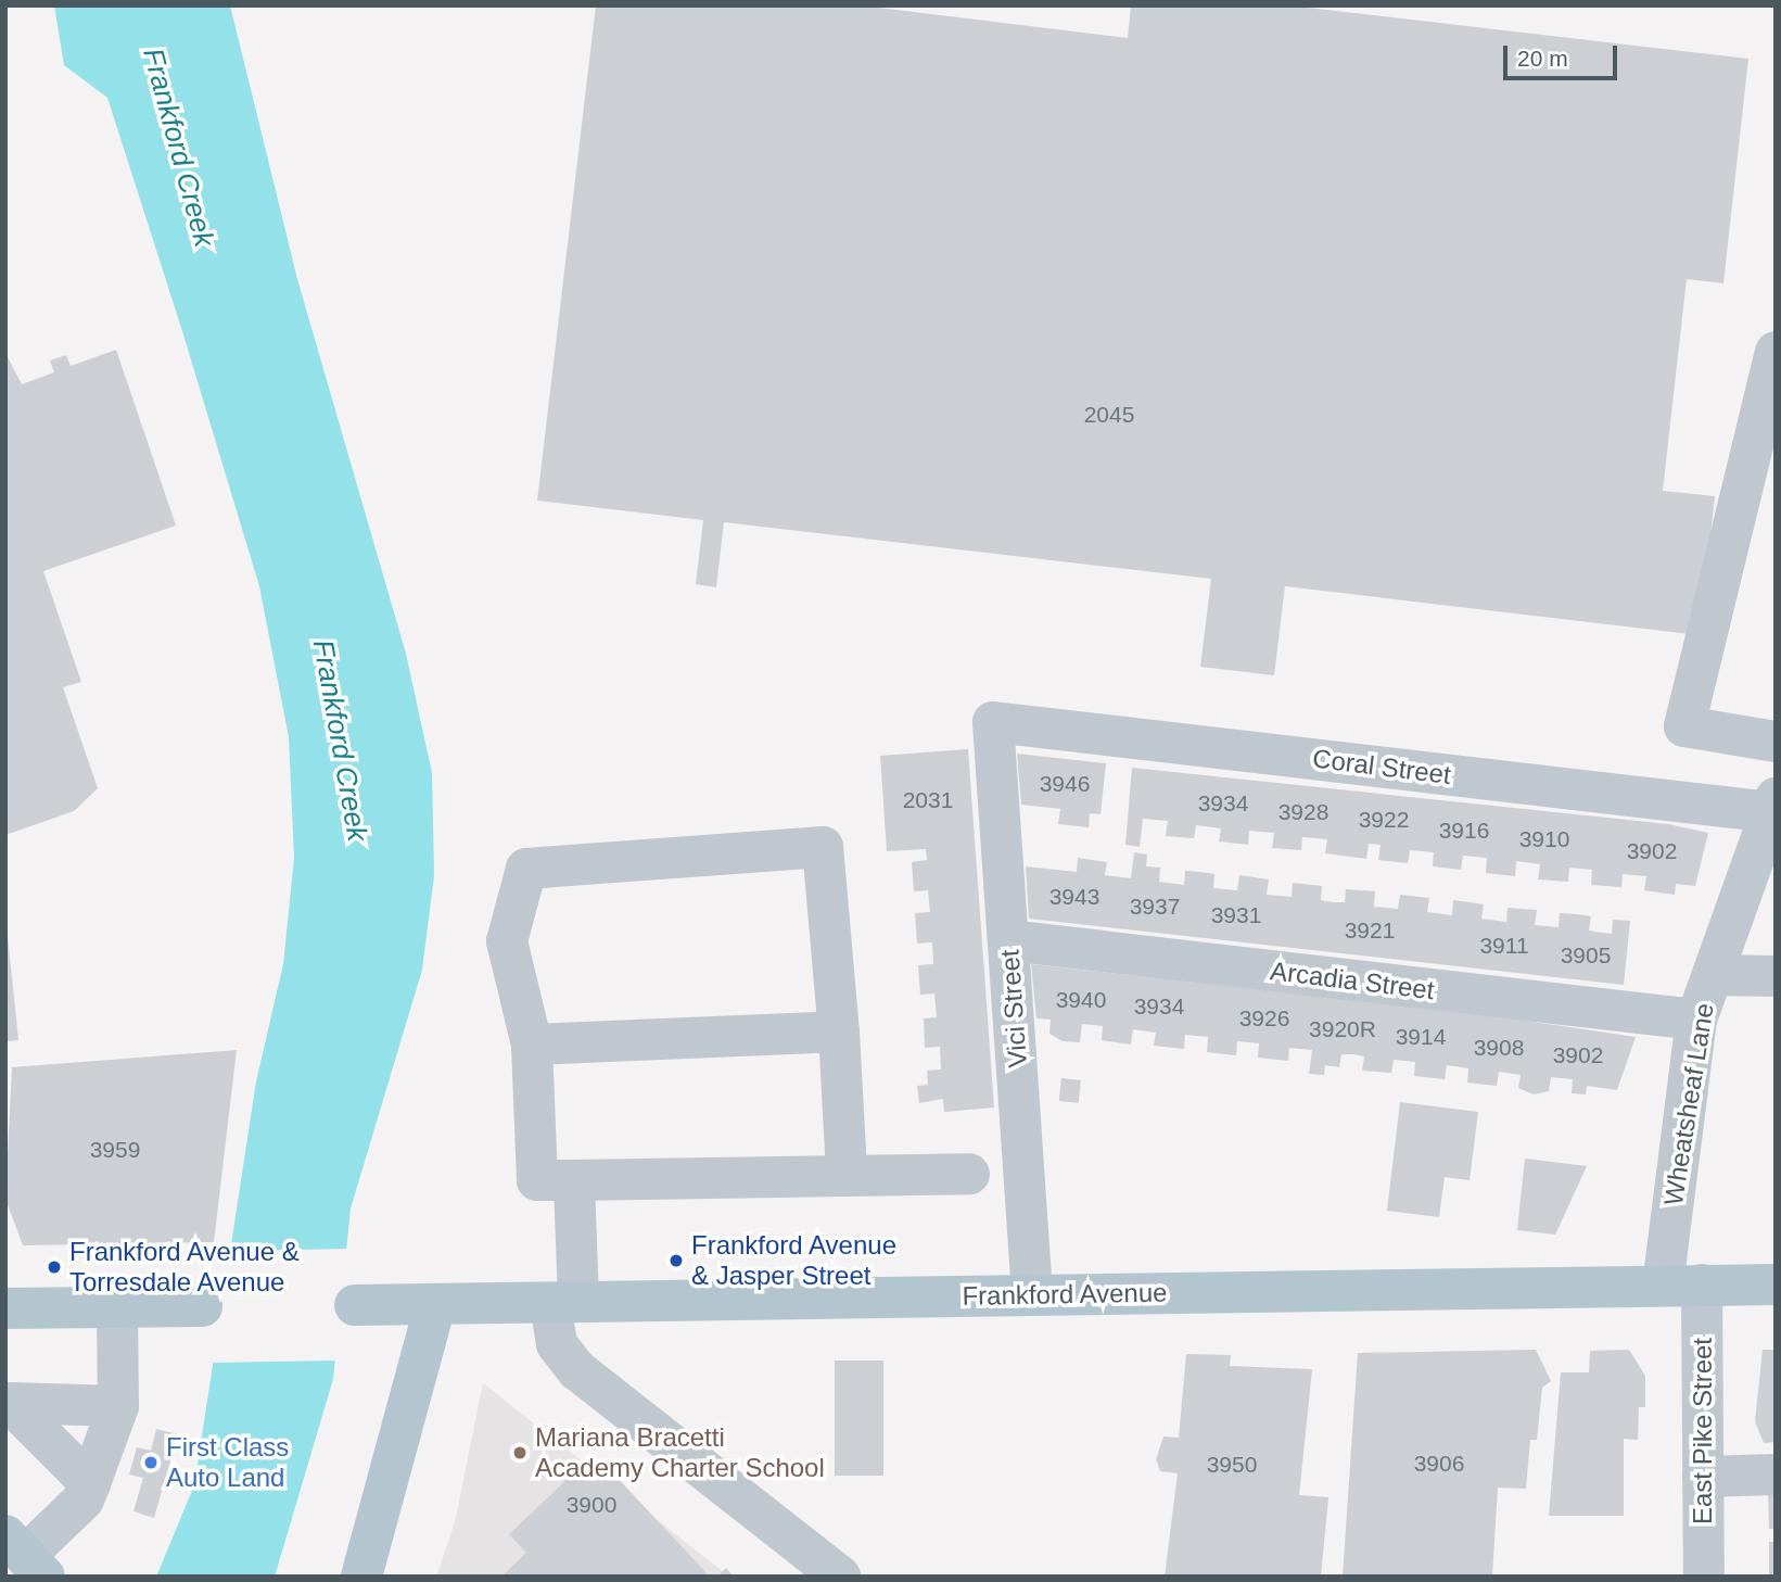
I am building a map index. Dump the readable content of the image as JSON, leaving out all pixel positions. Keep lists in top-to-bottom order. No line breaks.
{"streets":{"main road":["Frankford Avenue"],"street":["Coral Street","Arcadia Street","Vici Street","Wheatsheaf Lane","East Pike Street"]},"crossings":[["Coral Street","Vici Street"],["Coral Street","Wheatsheaf Lane"],["Arcadia Street","Vici Street"],["Arcadia Street","Wheatsheaf Lane"],["Vici Street","Frankford Avenue"],["Wheatsheaf Lane","Frankford Avenue"],["Wheatsheaf Lane","East Pike Street"],["Frankford Avenue","East Pike Street"]],"water":["Frankford Creek"],"places":["Frankford Avenue & Jasper Street","Frankford Avenue & Torresdale Avenue","Mariana Bracetti Academy Charter School","First Class Auto Land"],"house_numbers":["2045","3946","2031","3934","3928","3922","3916","3910","3902","3943","3937","3931","3921","3911","3905","3940","3934","3926","3920R","3914","3908","3902","3959","3906","3950","3900"],"scale_bar":"20 m"}
